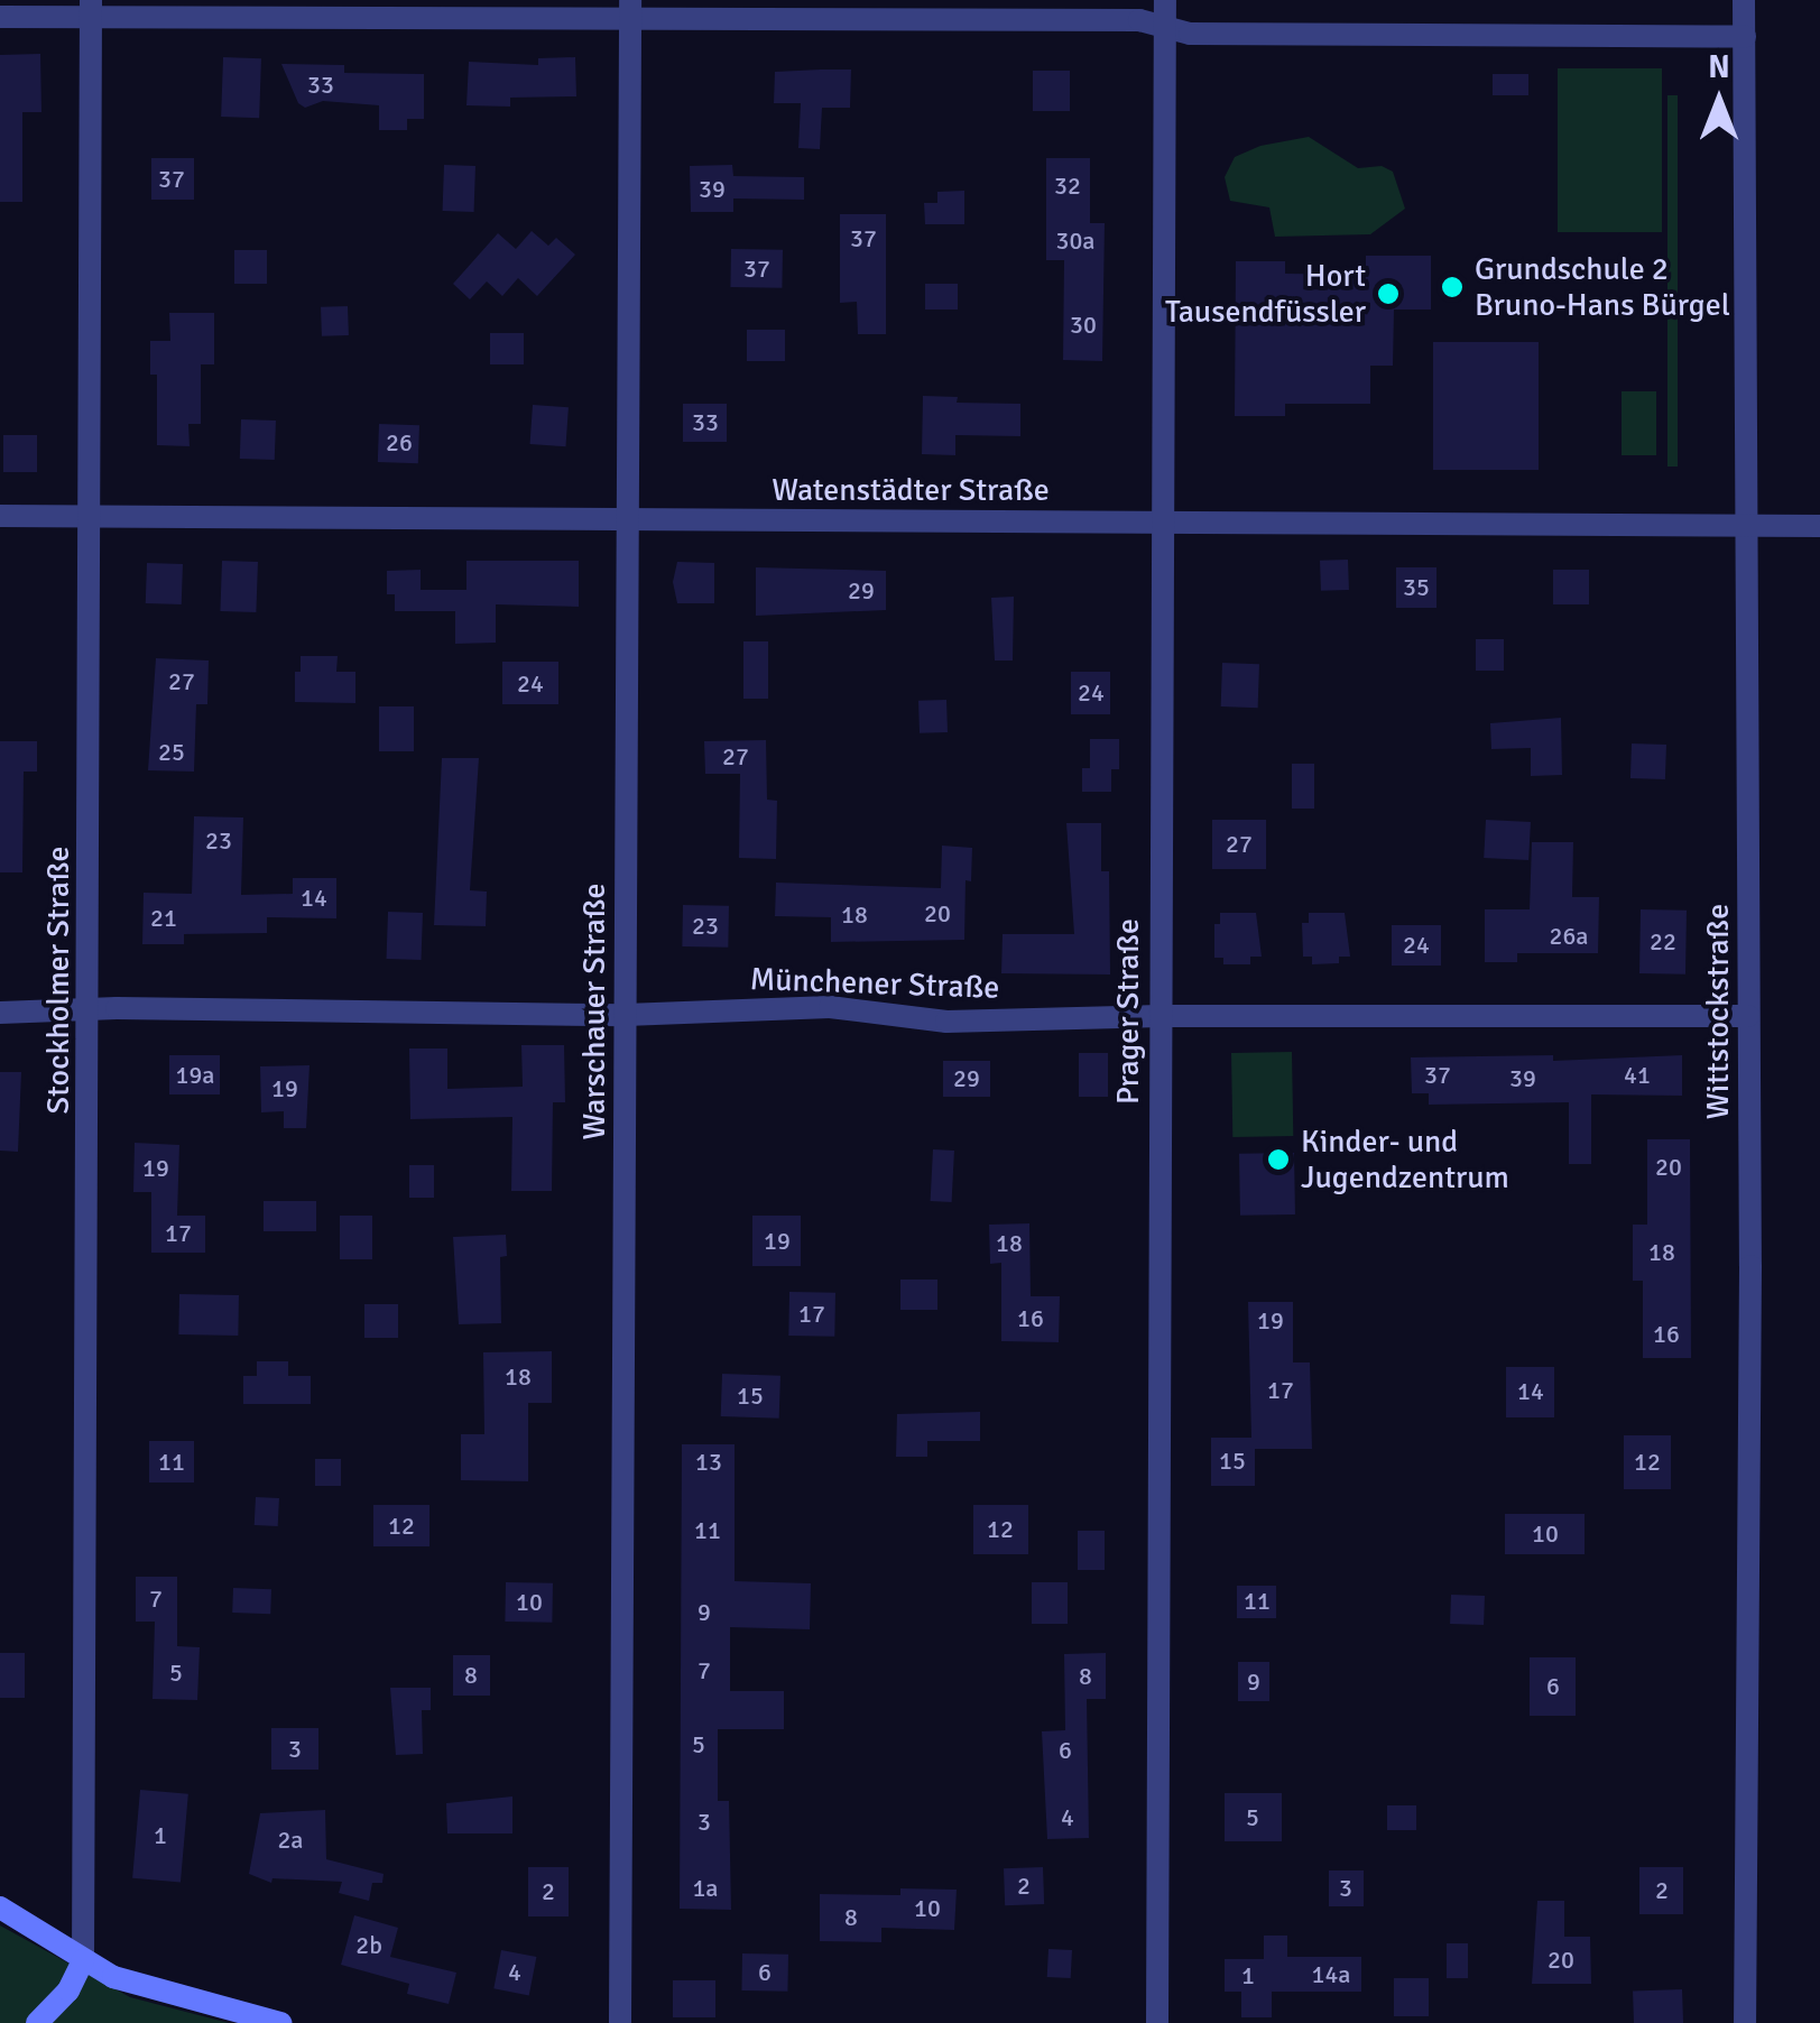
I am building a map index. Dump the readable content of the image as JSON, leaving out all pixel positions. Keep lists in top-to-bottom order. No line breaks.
{"streets":{"street":["Watenstädter Straße","Stockholmer Straße","Münchener Straße","Warschauer Straße","Prager Straße","Wittstockstraße"]},"crossings":[["Watenstädter Straße","Stockholmer Straße"],["Watenstädter Straße","Warschauer Straße"],["Watenstädter Straße","Prager Straße"],["Watenstädter Straße","Wittstockstraße"],["Stockholmer Straße","Münchener Straße"],["Münchener Straße","Warschauer Straße"],["Münchener Straße","Prager Straße"],["Münchener Straße","Wittstockstraße"]],"places":["Grundschule 2 Bruno-Hans Bürgel","Hort Tausendfüssler","Kinder- und Jugendzentrum"],"house_numbers":["33","37","32","39","37","30a","37","30","33","26","35","29","27","24","24","25","27","23","27","14","20","18","21","23","26a","22","24","19a","37","41","29","39","19","20","19","17","19","18","18","17","16","19","16","18","17","14","15","15","11","13","12","12","12","11","10","7","11","10","9","7","5","8","8","9","6","5","3","6","4","5","3","1","2a","2","1a","3","2","2","10","8","2b","20","4","6","14a","1"],"north":"top"}
